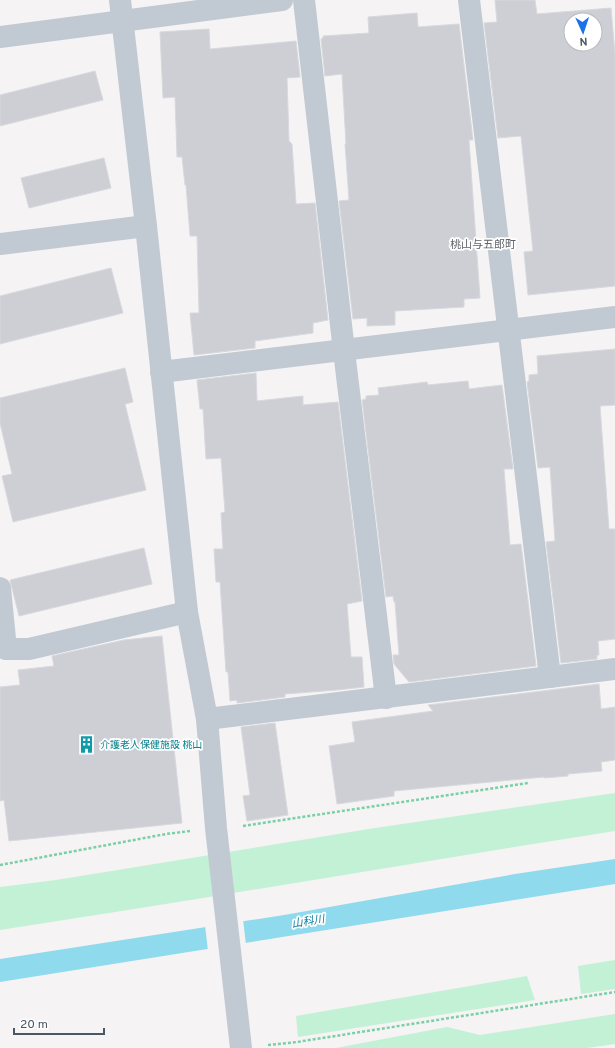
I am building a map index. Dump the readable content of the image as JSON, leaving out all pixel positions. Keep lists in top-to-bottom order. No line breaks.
{"districts":["桃山与五郎町"],"water":["山科川"],"places":{"building":["介護老人保健施設 桃山"]},"scale_bar":"20 m","north":"bottom"}
